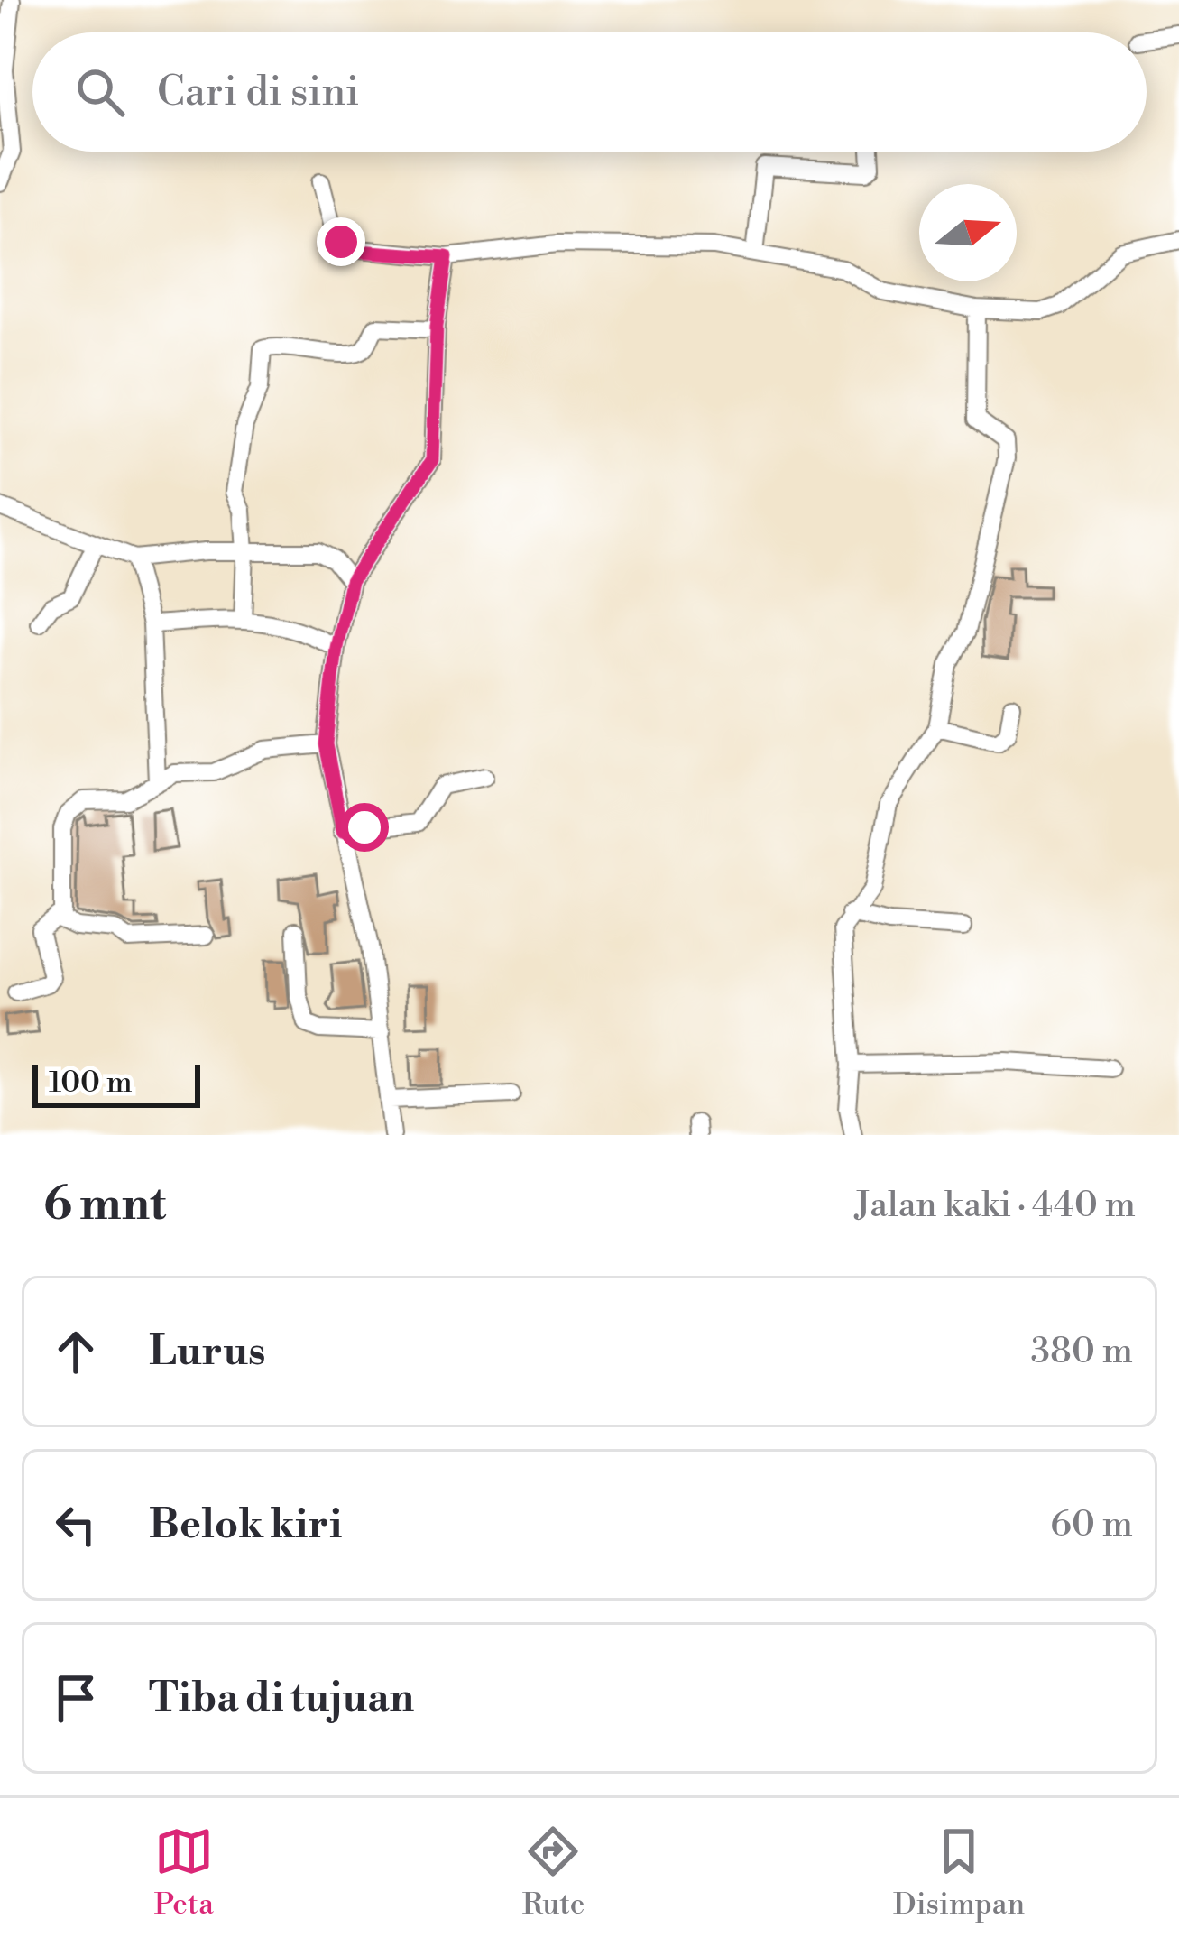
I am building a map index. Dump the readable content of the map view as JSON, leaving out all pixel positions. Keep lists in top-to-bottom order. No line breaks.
{"scale_bar":"100 m","north":"right","page":{"search":"Cari di sini","scale":"100 m","heading":["6 mnt","Jalan kaki · 440 m"],"list":[["Lurus","380 m"],["Belok kiri","60 m"],"Tiba di tujuan"],"nav":["Peta","Rute","Disimpan"]}}
